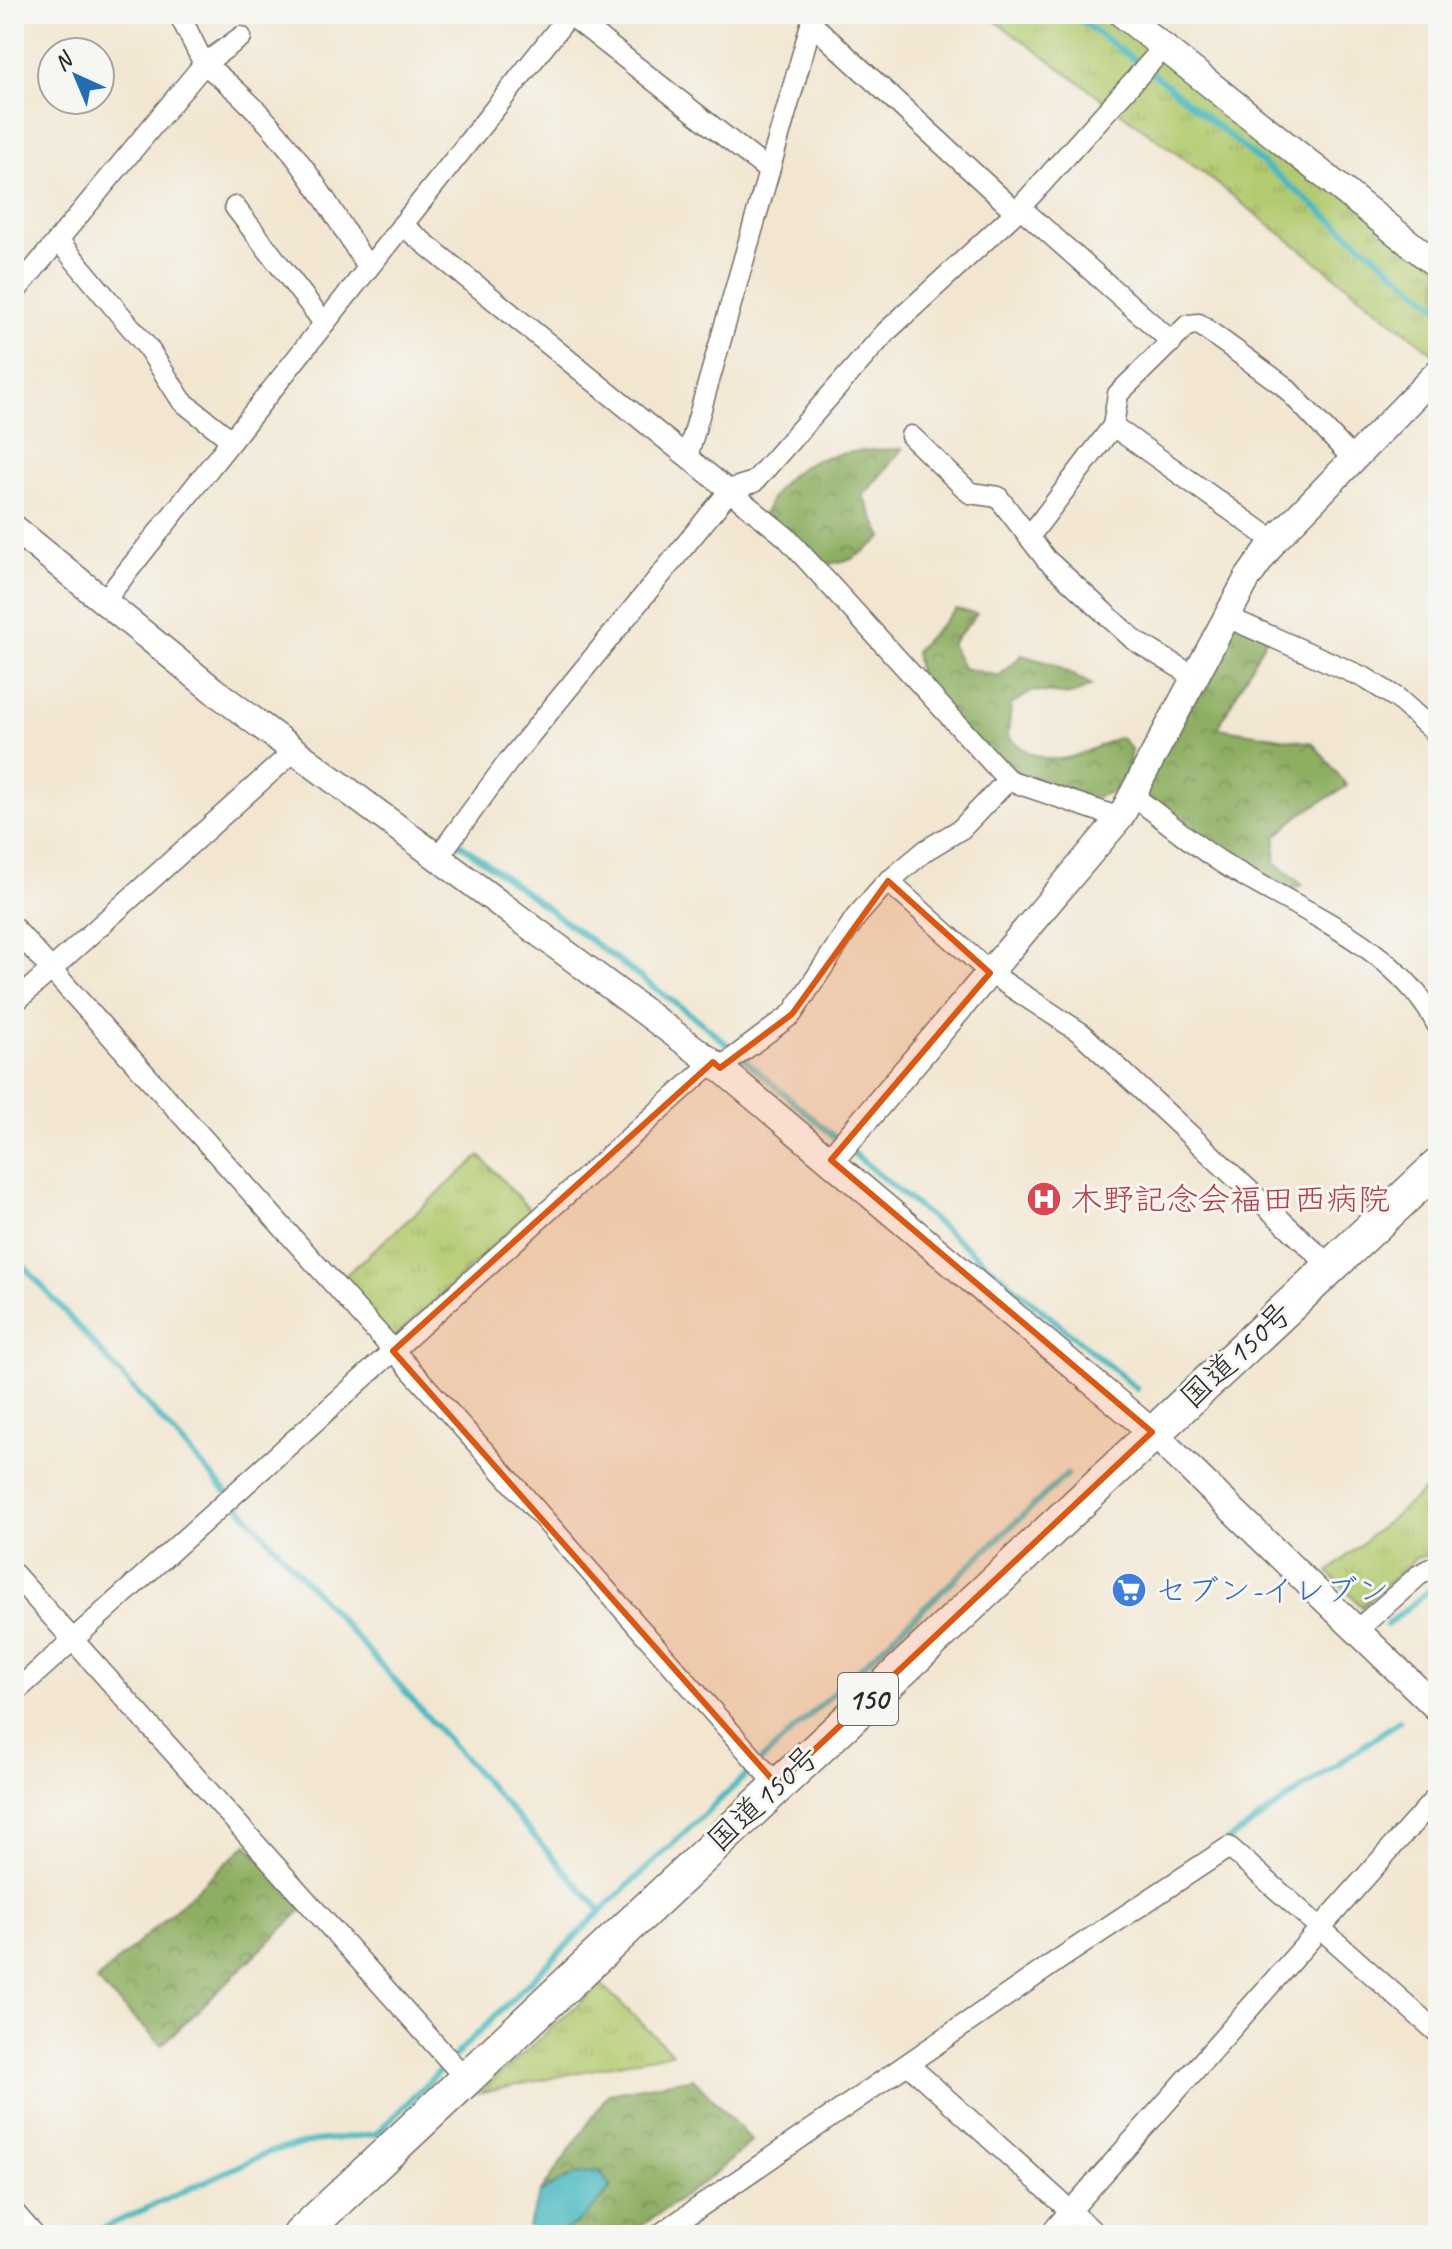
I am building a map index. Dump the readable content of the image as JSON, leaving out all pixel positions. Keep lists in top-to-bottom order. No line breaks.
{"streets":{"highway":["国道150号","150"]},"places":{"hospital":["木野記念会福田西病院"],"supermarket":["セブン-イレブン"]},"north":"top left"}
